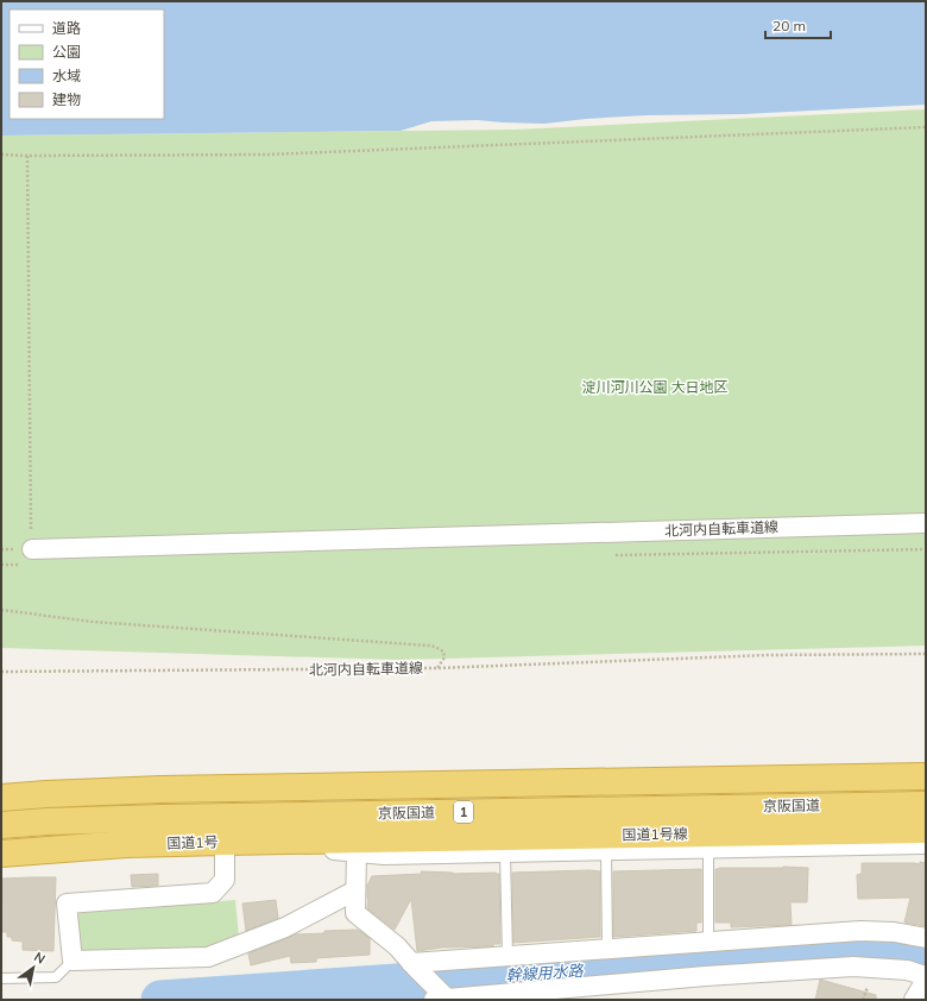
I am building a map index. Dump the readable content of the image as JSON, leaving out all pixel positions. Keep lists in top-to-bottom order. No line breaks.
{"streets":{"highway":["京阪国道","1","国道1号線","国道1号"],"street":["北河内自転車道線"]},"crossings":[["国道1号線","国道1号"]],"water":["幹線用水路"],"parks":["淀川河川公園 大日地区"],"legend":["道路","公園","水域","建物"],"scale_bar":"20 m","north":"top right"}
